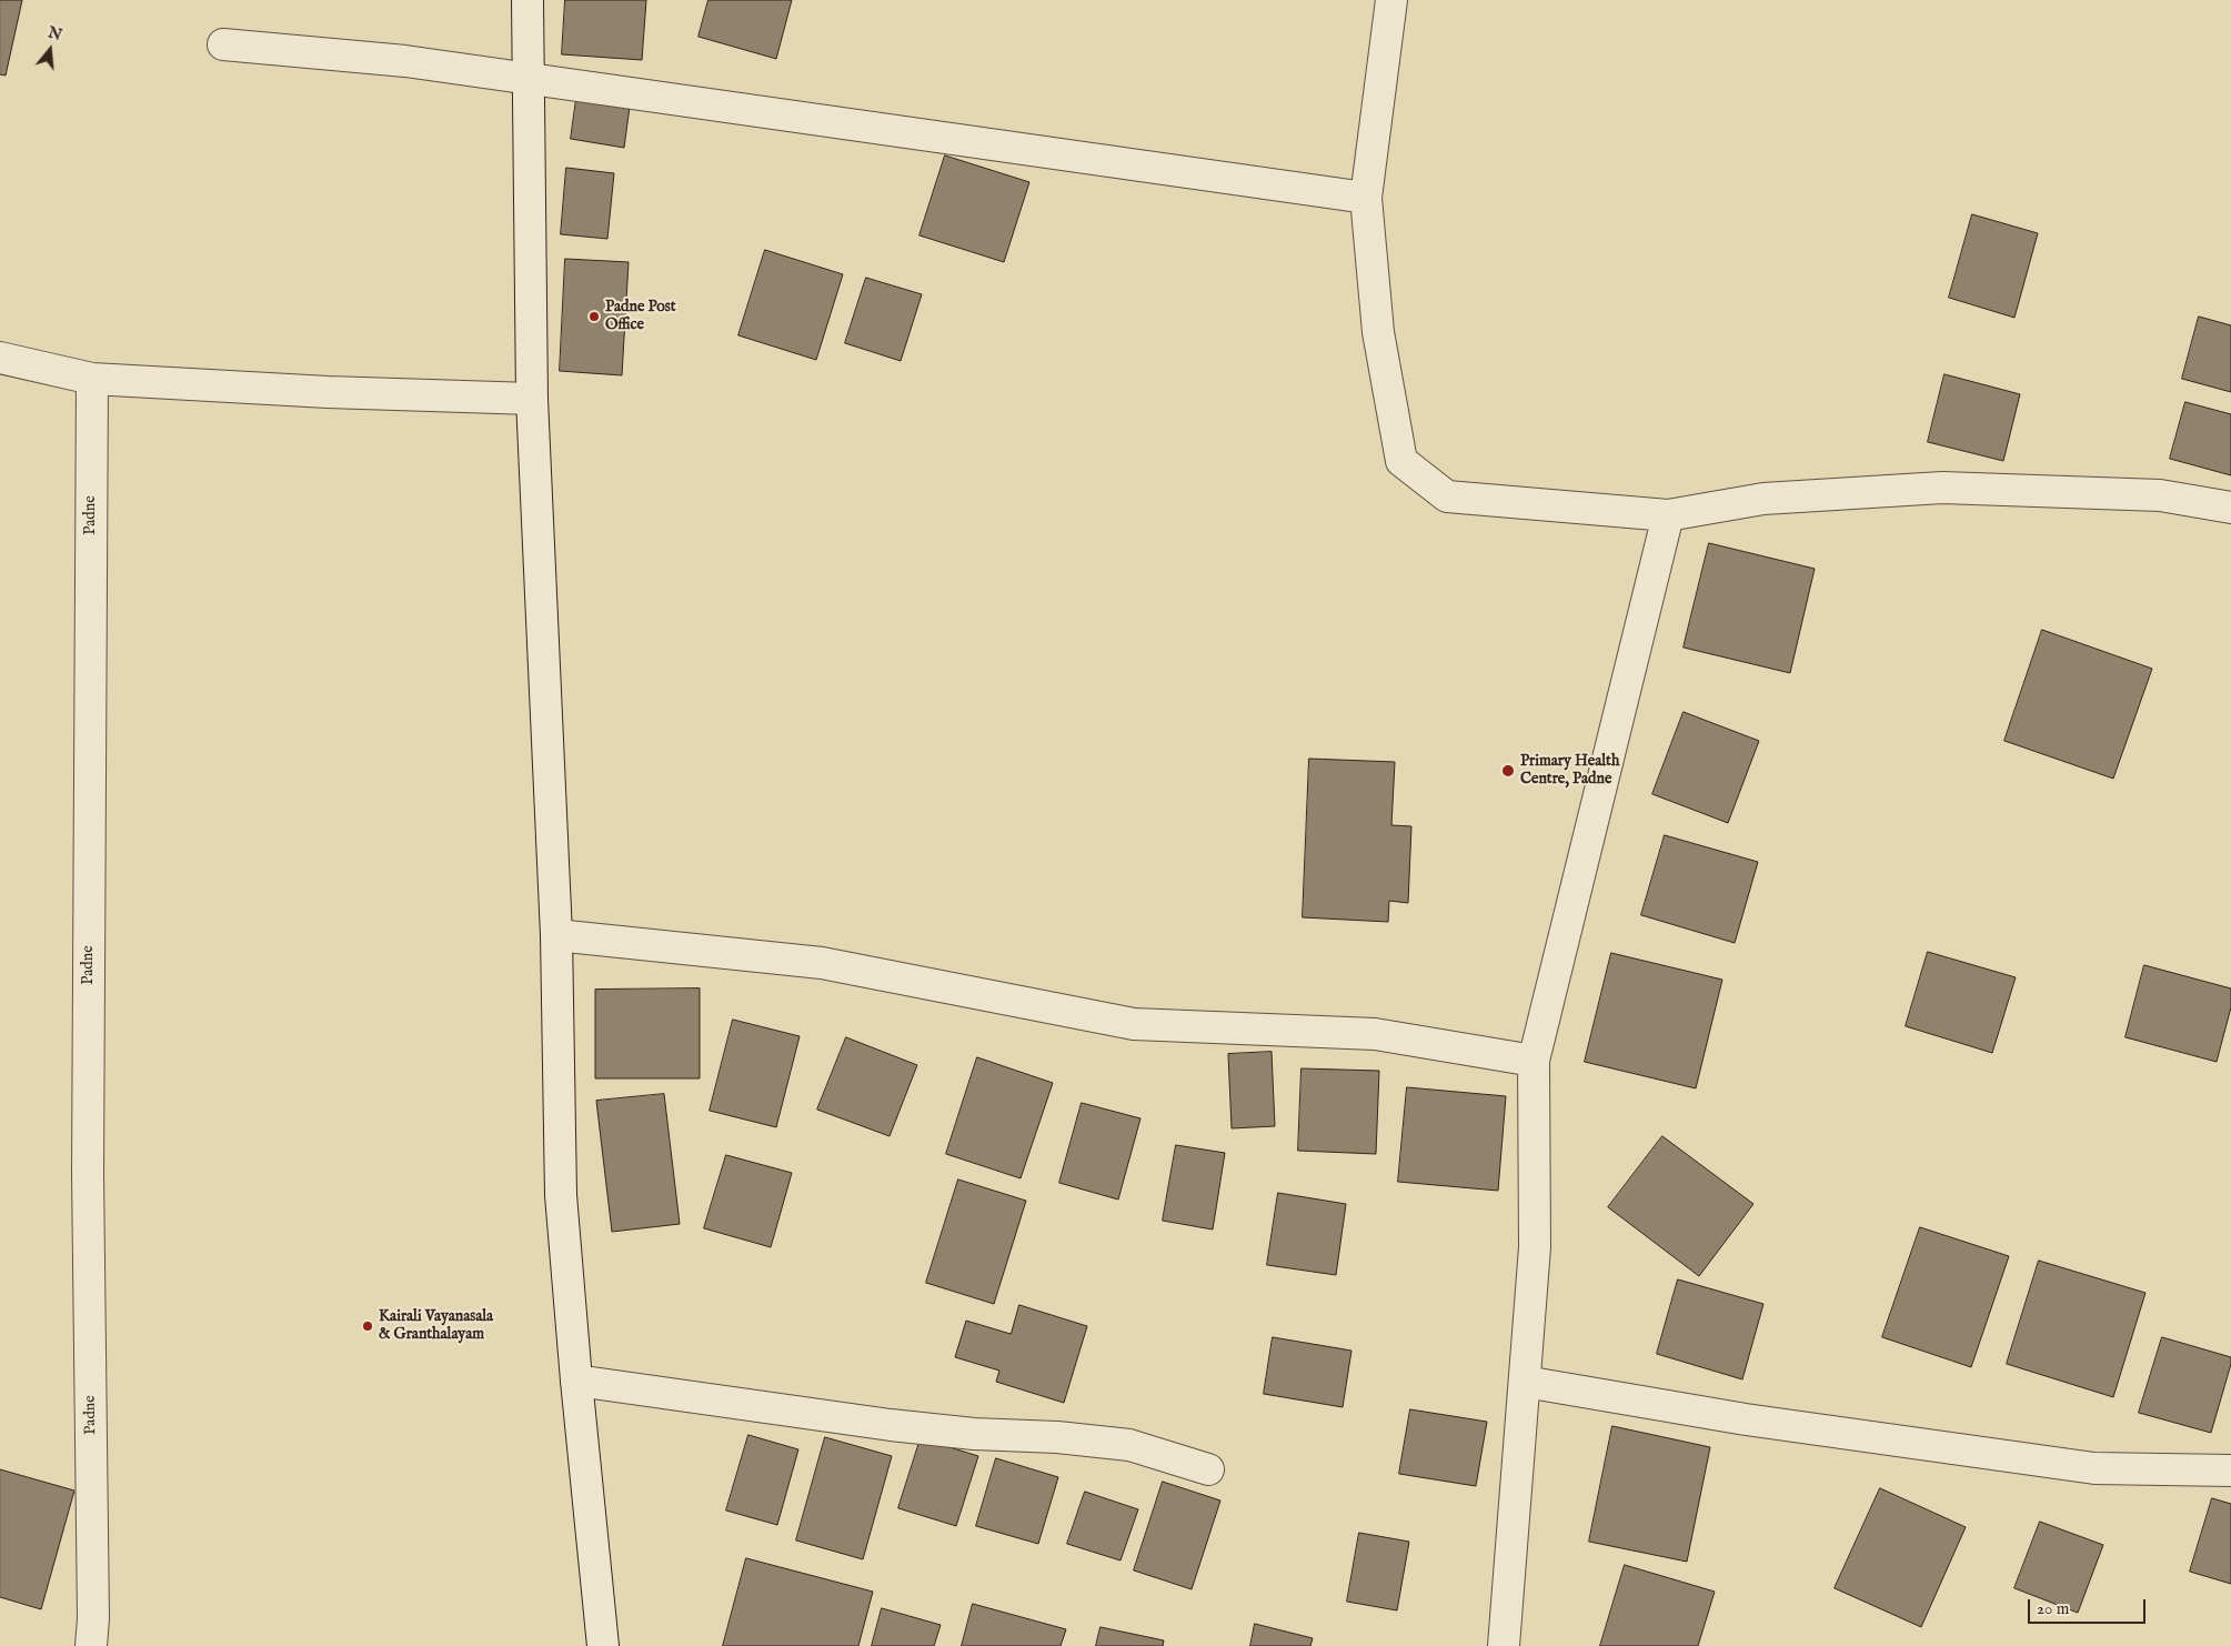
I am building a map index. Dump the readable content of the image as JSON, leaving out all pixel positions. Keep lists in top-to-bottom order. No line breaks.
{"streets":{"street":["Padne"]},"places":["Padne Post Office","Primary Health Centre, Padne","Kairali Vayanasala & Granthalayam"],"scale_bar":"20 m","north":"top"}
